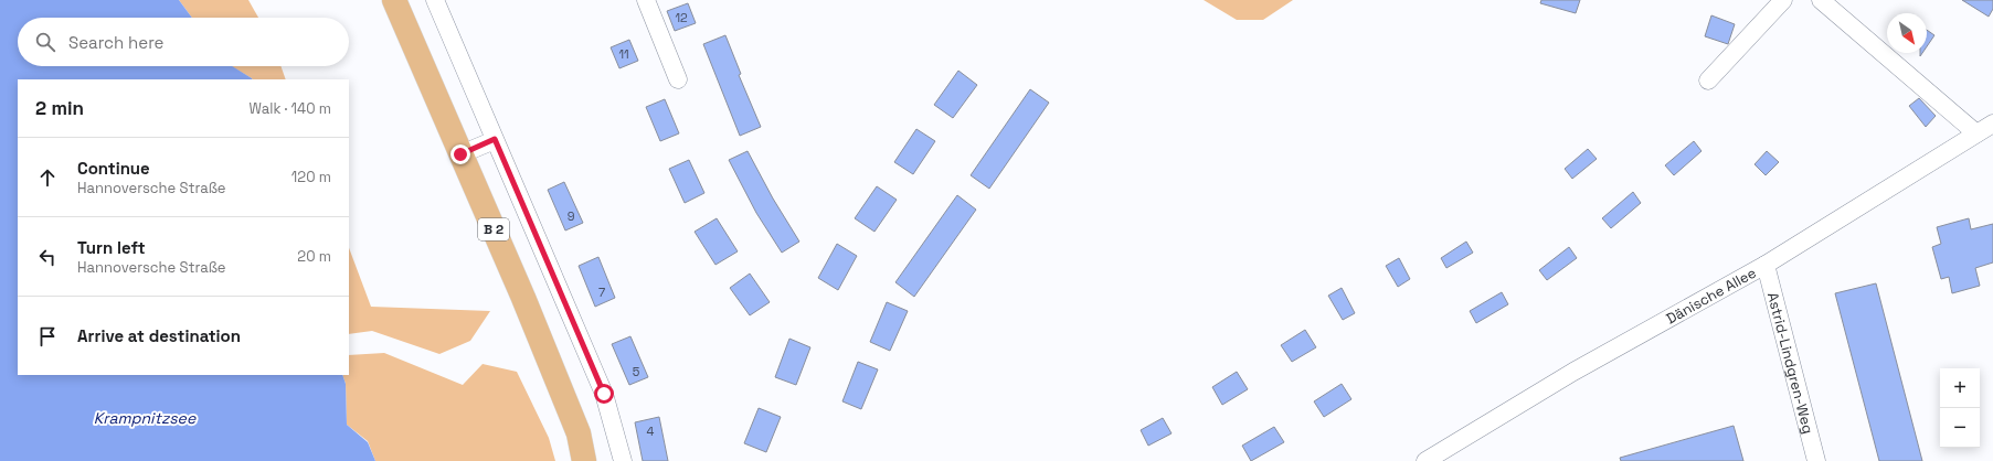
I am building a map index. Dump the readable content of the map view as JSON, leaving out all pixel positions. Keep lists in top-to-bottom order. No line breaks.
{"streets":{"main road":["B 2"],"street":["Dänische Allee","Astrid-Lindgren-Weg"]},"crossings":[["Dänische Allee","Astrid-Lindgren-Weg"]],"water":["Krampnitzsee"],"house_numbers":["12","11","9","7","5","4"],"north":"bottom right","page":{"search":"Search here","heading":["2 min","Walk · 140 m"],"list":[["Continue","Hannoversche Straße","120 m"],["Turn left","Hannoversche Straße","20 m"],"Arrive at destination"],"map_buttons":["+","−"]}}
